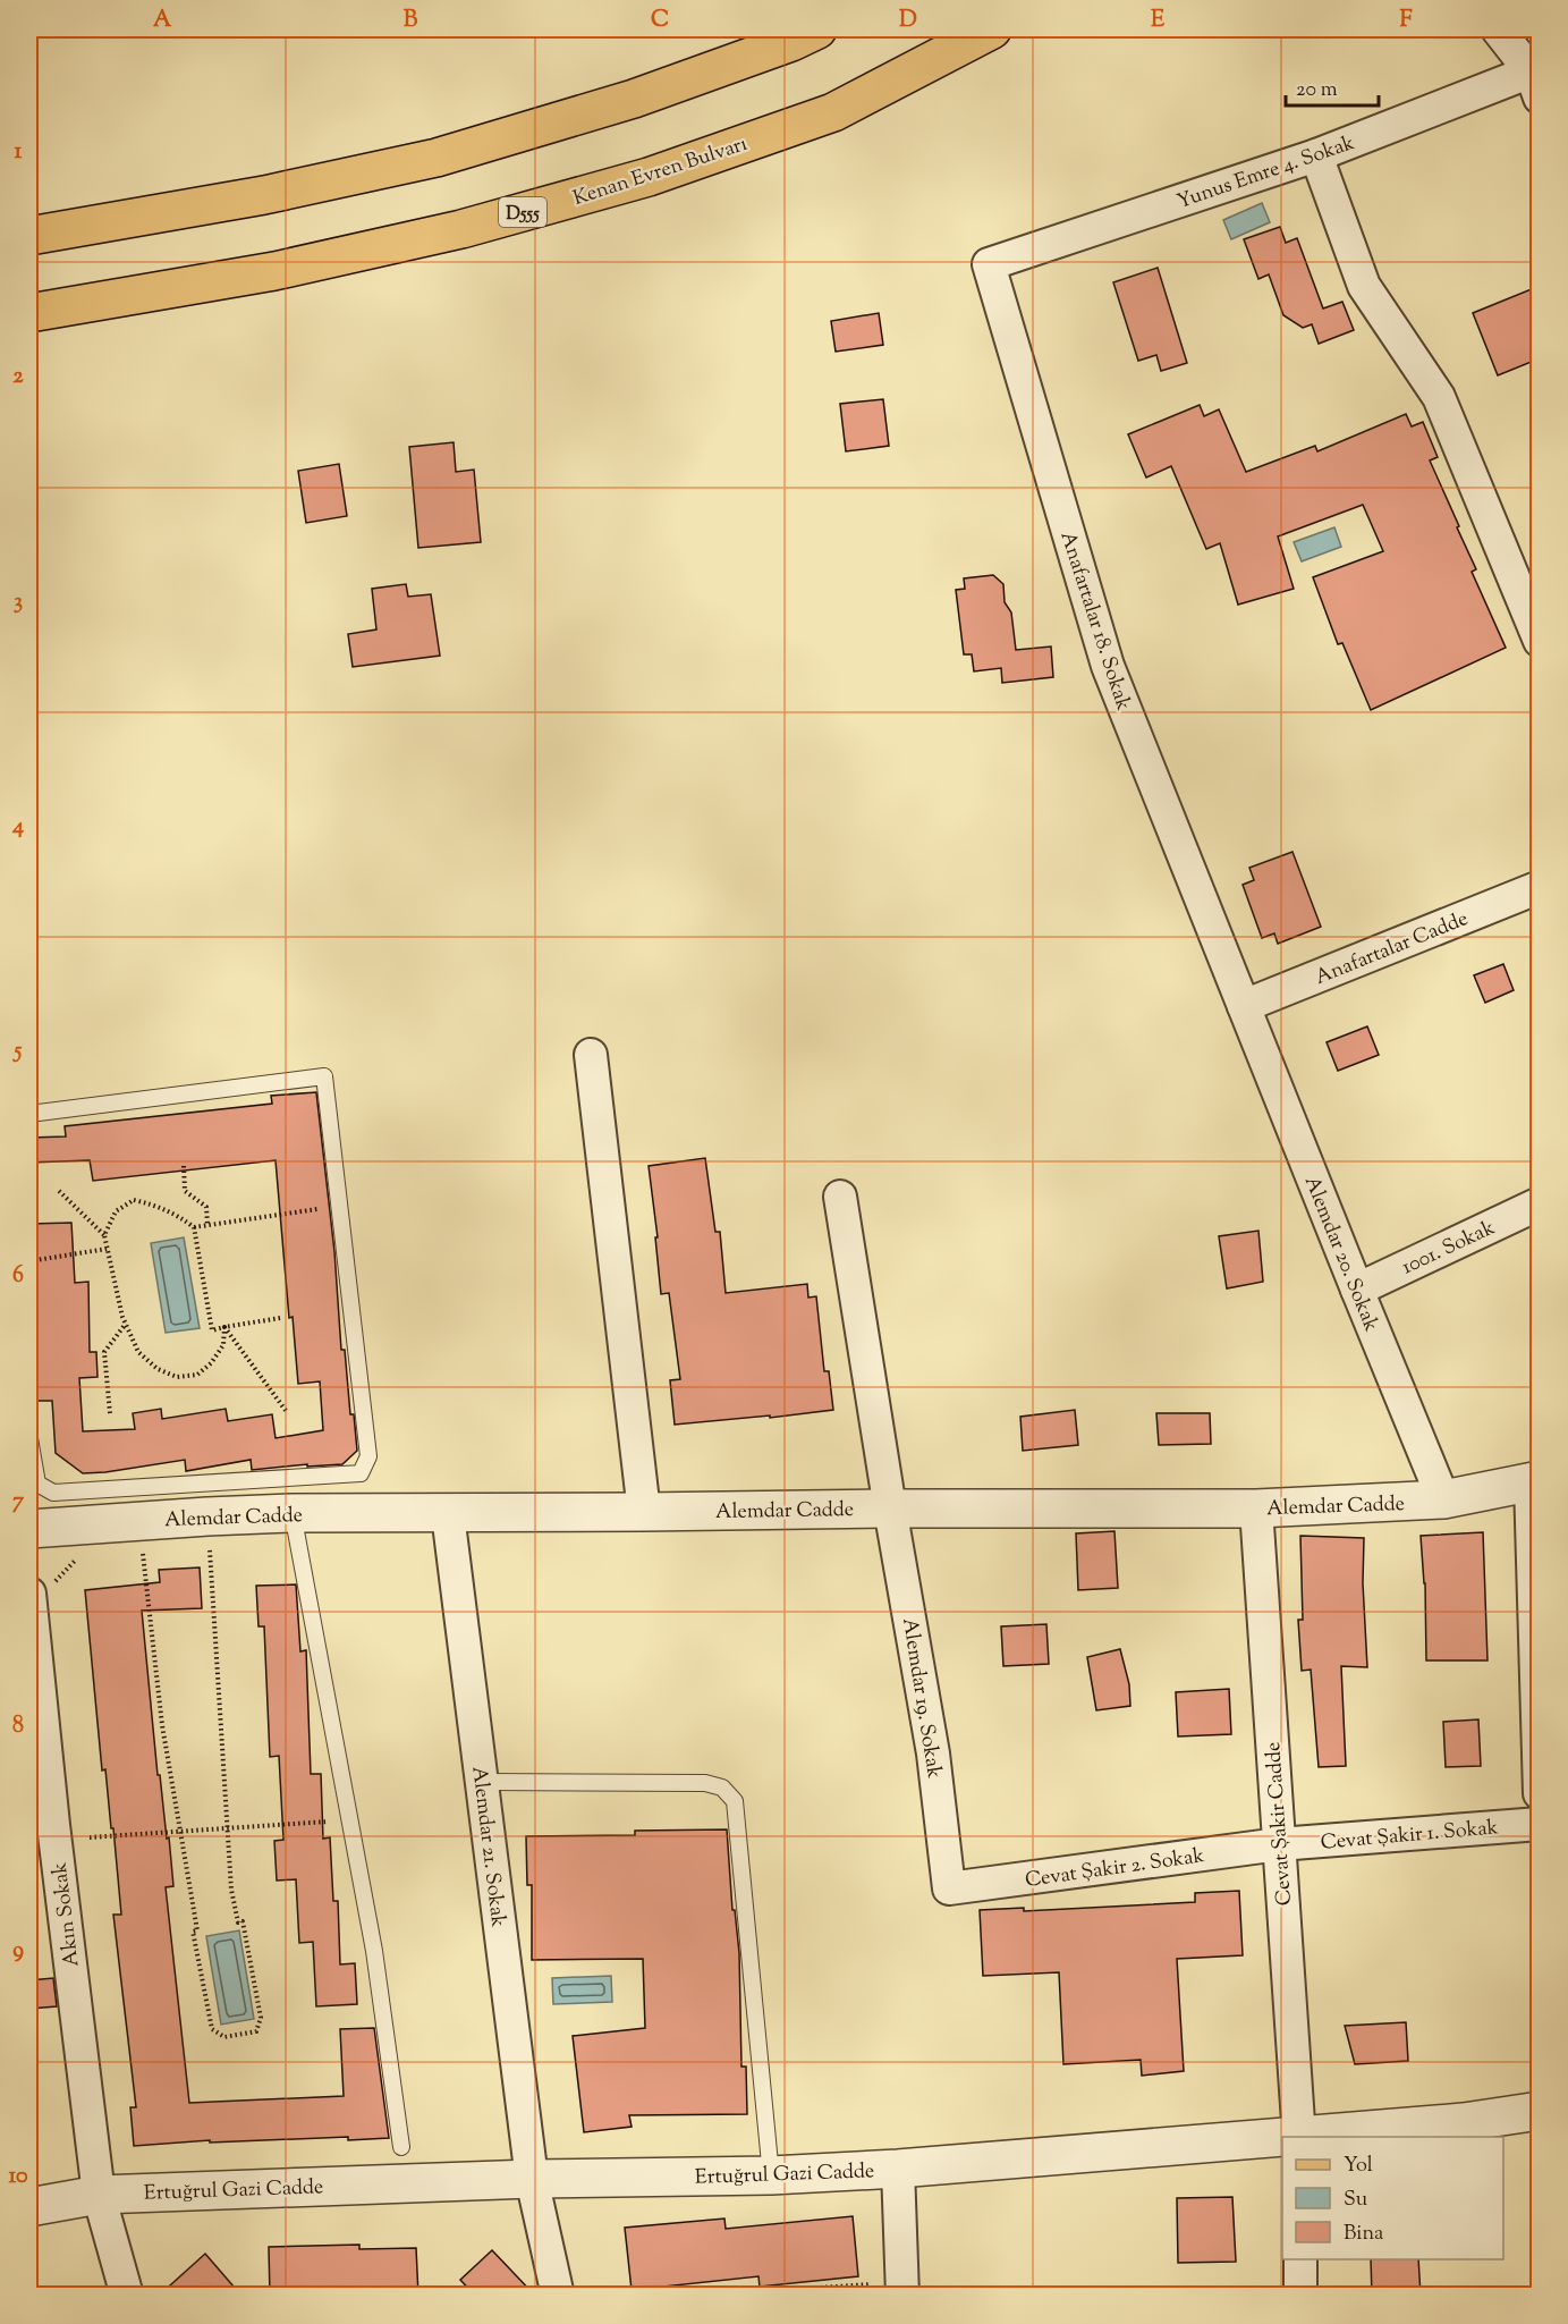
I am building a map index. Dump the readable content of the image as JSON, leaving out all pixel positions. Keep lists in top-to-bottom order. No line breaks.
{"streets":{"main road":["Kenan Evren Bulvarı","D555"],"street":["Yunus Emre 4. Sokak","Anafartalar 18. Sokak","Anafartalar Cadde","1001. Sokak","Alemdar 20. Sokak","Alemdar Cadde","Alemdar 19. Sokak","Cevat Şakir Cadde","Cevat Şakir 1. Sokak","Alemdar 21. Sokak","Cevat Şakir 2. Sokak","Akın Sokak","Ertuğrul Gazi Cadde"]},"crossings":[["Yunus Emre 4. Sokak","Anafartalar 18. Sokak"],["Anafartalar 18. Sokak","Anafartalar Cadde"],["Anafartalar 18. Sokak","Alemdar 20. Sokak"],["Anafartalar Cadde","Alemdar 20. Sokak"],["1001. Sokak","Alemdar 20. Sokak"],["Alemdar 20. Sokak","Alemdar Cadde"],["Alemdar Cadde","Alemdar 19. Sokak"],["Alemdar Cadde","Cevat Şakir Cadde"],["Alemdar Cadde","Alemdar 21. Sokak"],["Alemdar 19. Sokak","Cevat Şakir 2. Sokak"],["Cevat Şakir Cadde","Cevat Şakir 1. Sokak"],["Cevat Şakir Cadde","Cevat Şakir 2. Sokak"],["Cevat Şakir Cadde","Ertuğrul Gazi Cadde"],["Cevat Şakir 1. Sokak","Cevat Şakir 2. Sokak"],["Alemdar 21. Sokak","Ertuğrul Gazi Cadde"],["Akın Sokak","Ertuğrul Gazi Cadde"]],"legend":["Yol","Su","Bina"],"scale_bar":"20 m","grid":{"columns":["A","B","C","D","E","F"],"rows":["1","2","3","4","5","6","7","8","9","10"]}}
